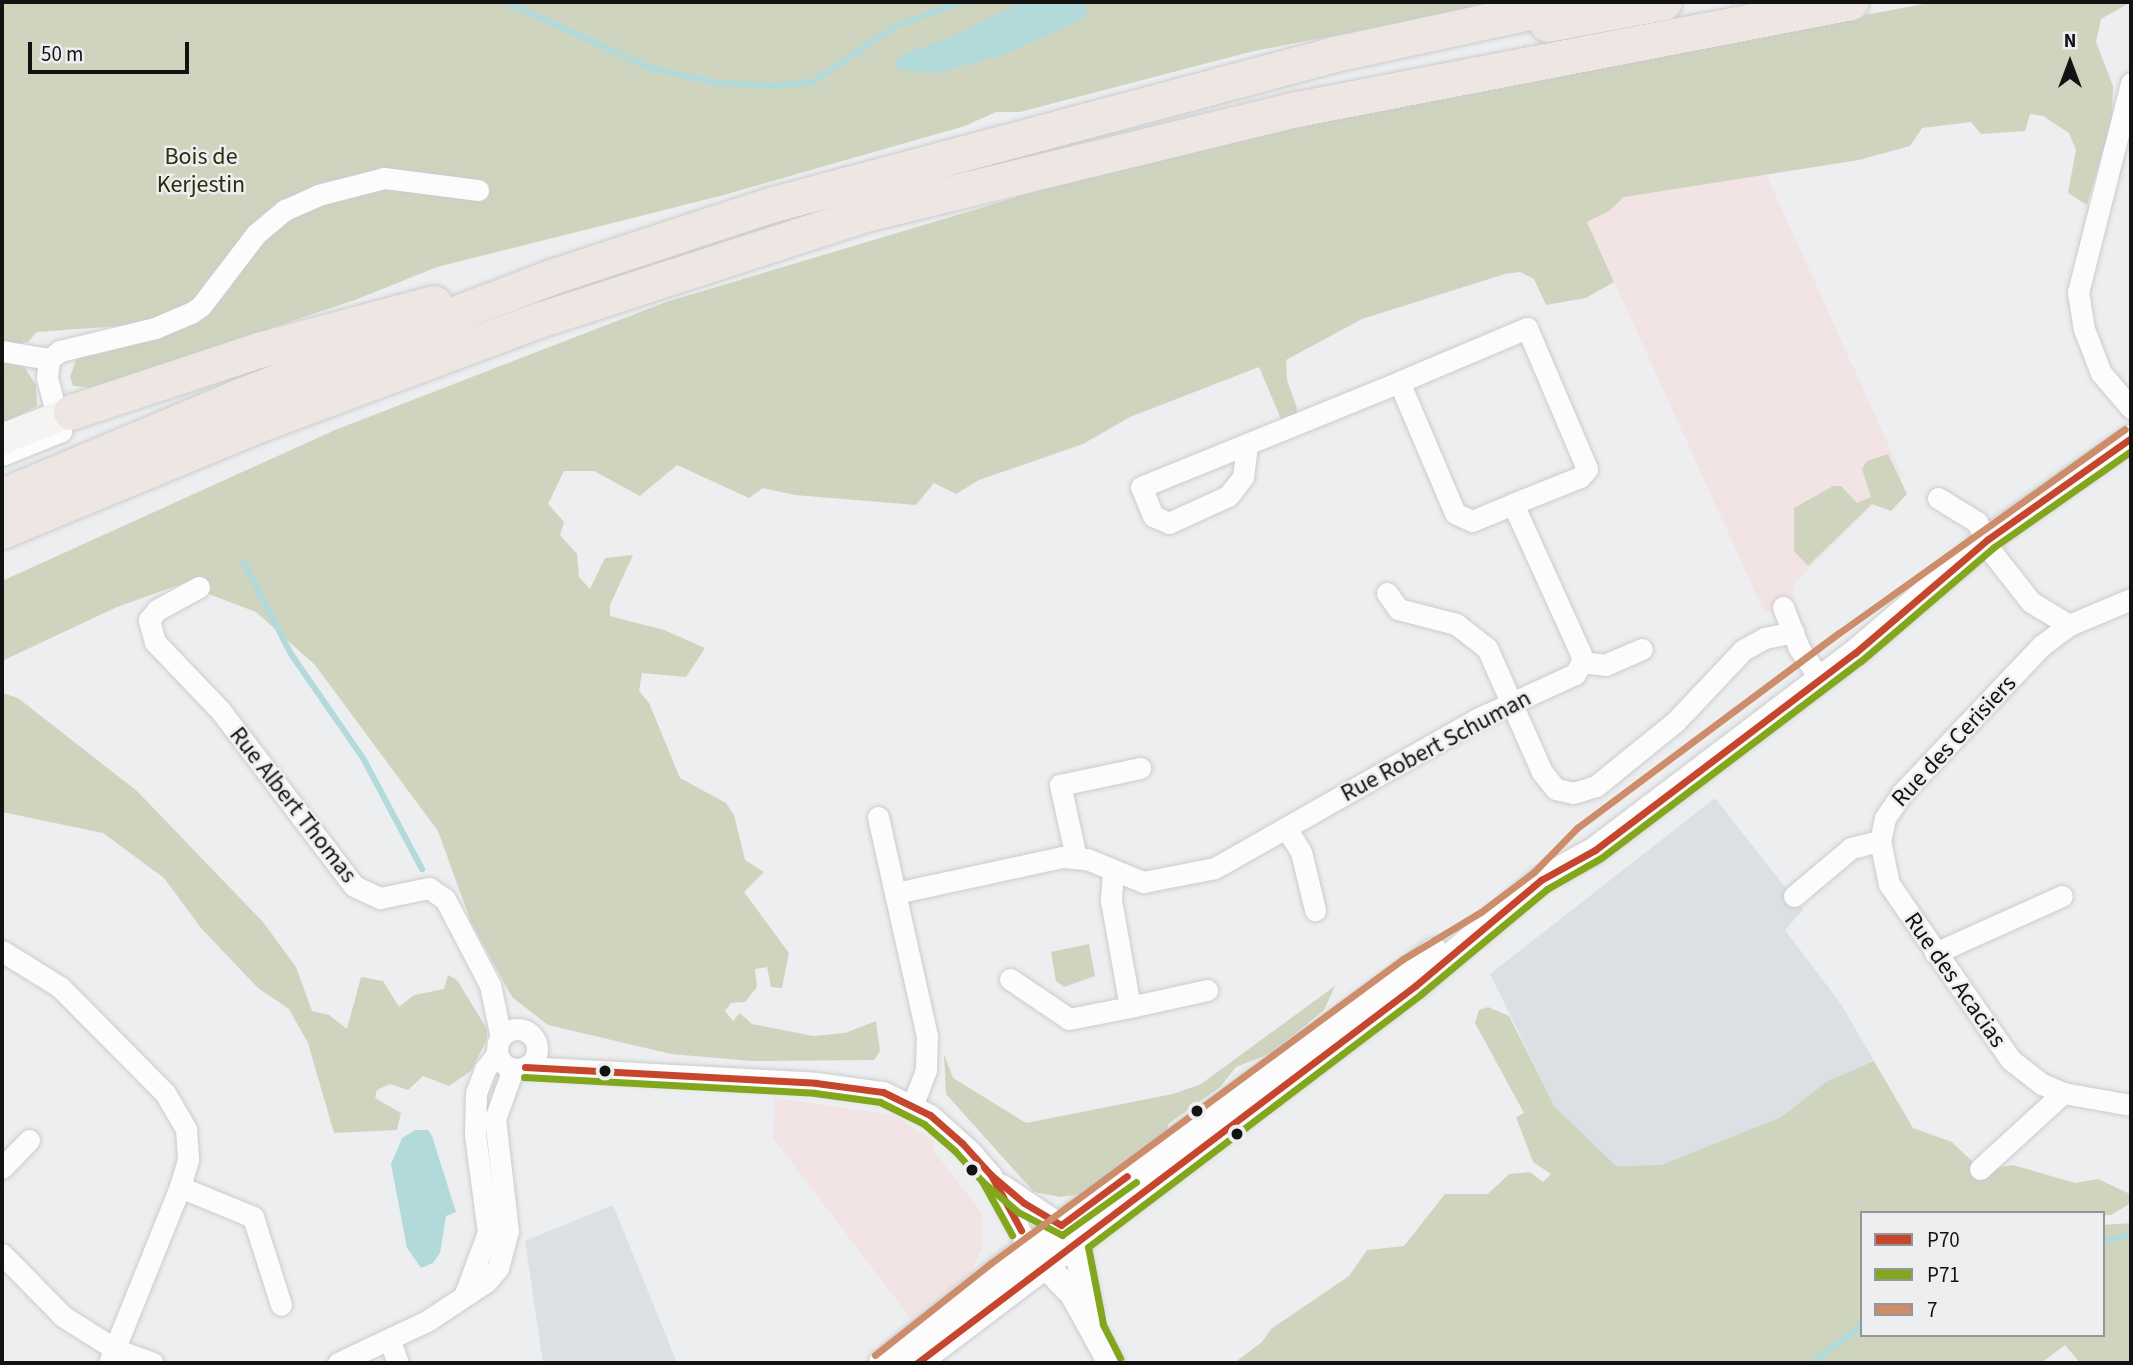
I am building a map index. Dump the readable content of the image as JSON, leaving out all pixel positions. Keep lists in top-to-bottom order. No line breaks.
{"streets":{"street":["Rue des Cerisiers","Rue Robert Schuman","Rue Albert Thomas","Rue des Acacias"]},"crossings":[["Rue des Cerisiers","Rue des Acacias"]],"parks":["Bois de Kerjestin"],"lines":["transit line 7","transit line P70","transit line P71"],"legend":["P70","P71","7"],"scale_bar":"50 m","north":"top"}
